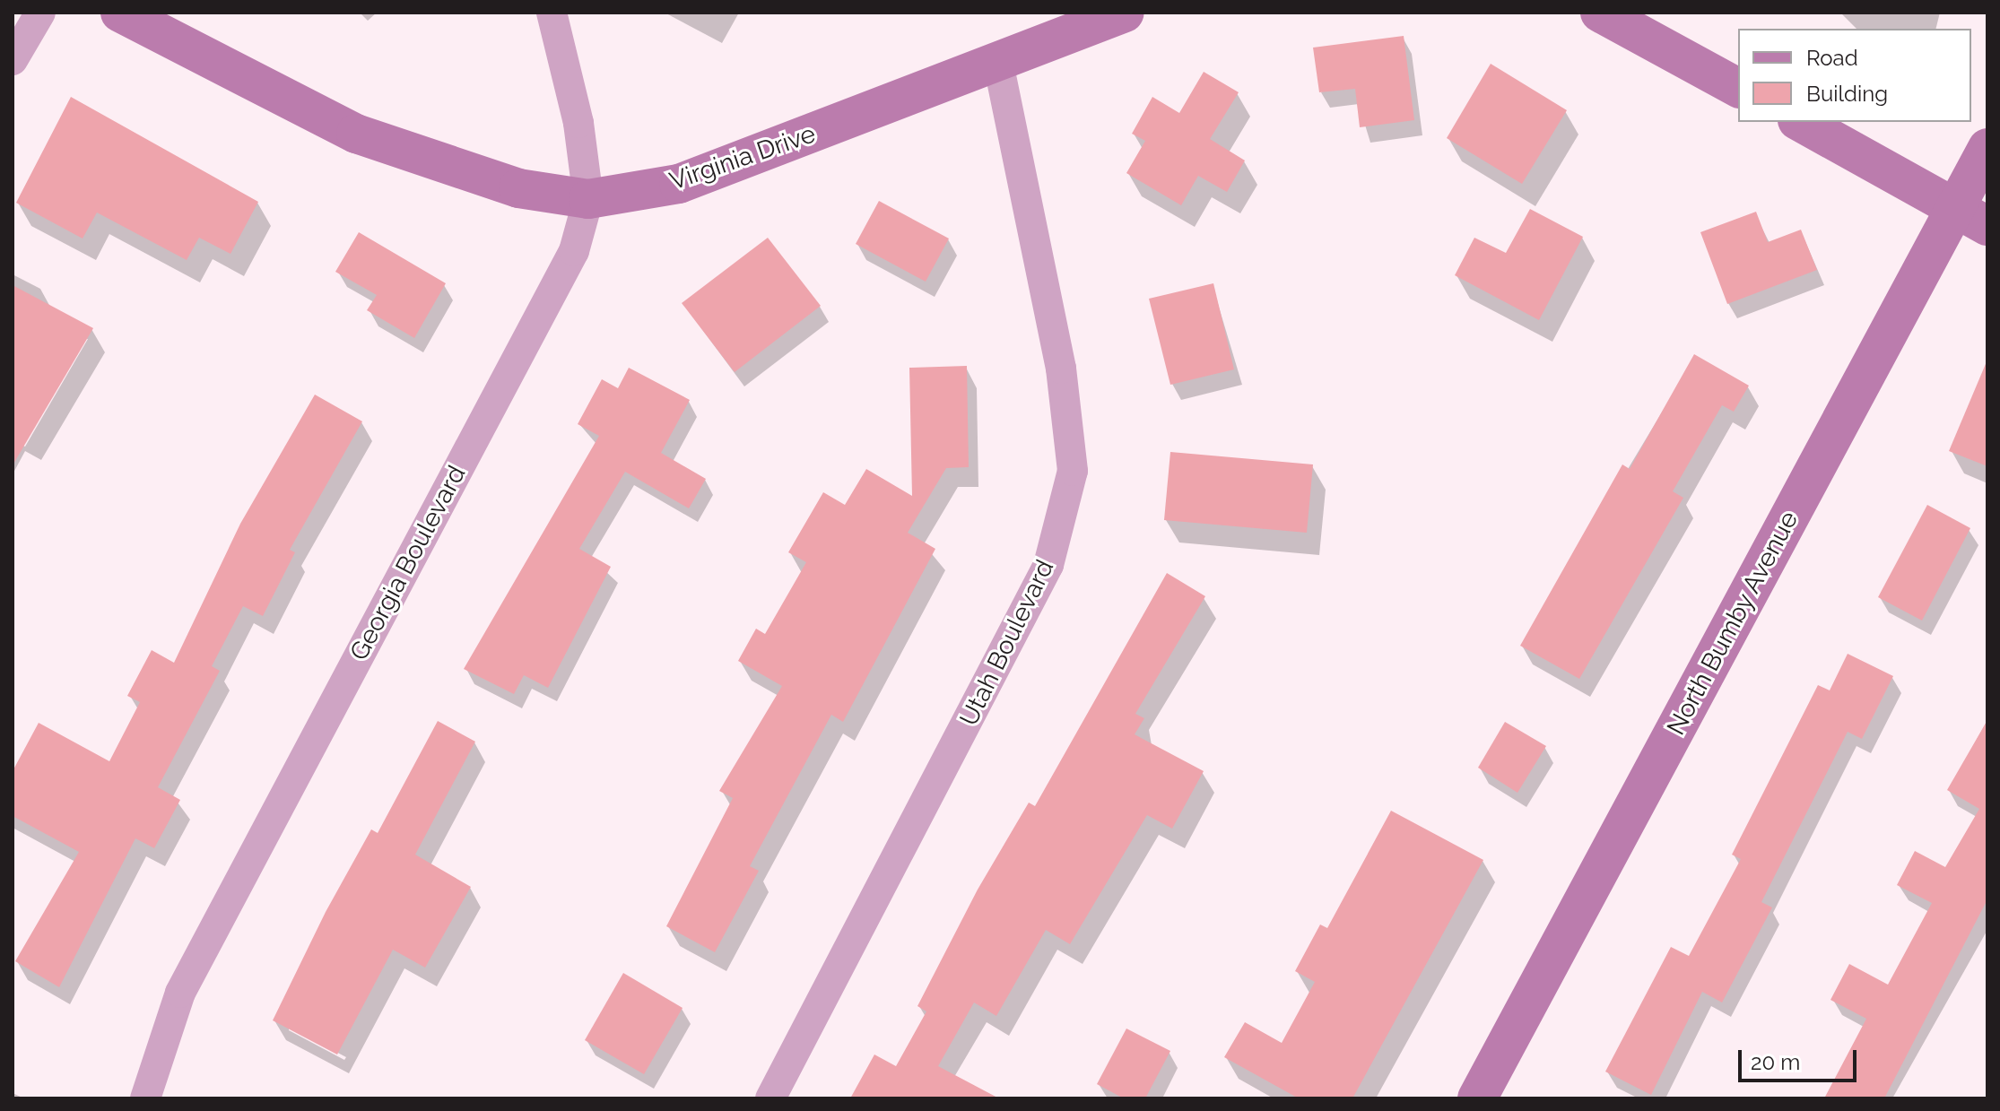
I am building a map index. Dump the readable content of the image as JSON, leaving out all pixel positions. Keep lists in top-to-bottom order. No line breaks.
{"streets":{"street":["Virginia Drive","Georgia Boulevard","North Bumby Avenue","Utah Boulevard"]},"crossings":[["Virginia Drive","Georgia Boulevard"],["Virginia Drive","Utah Boulevard"]],"legend":["Road","Building"],"scale_bar":"20 m"}
